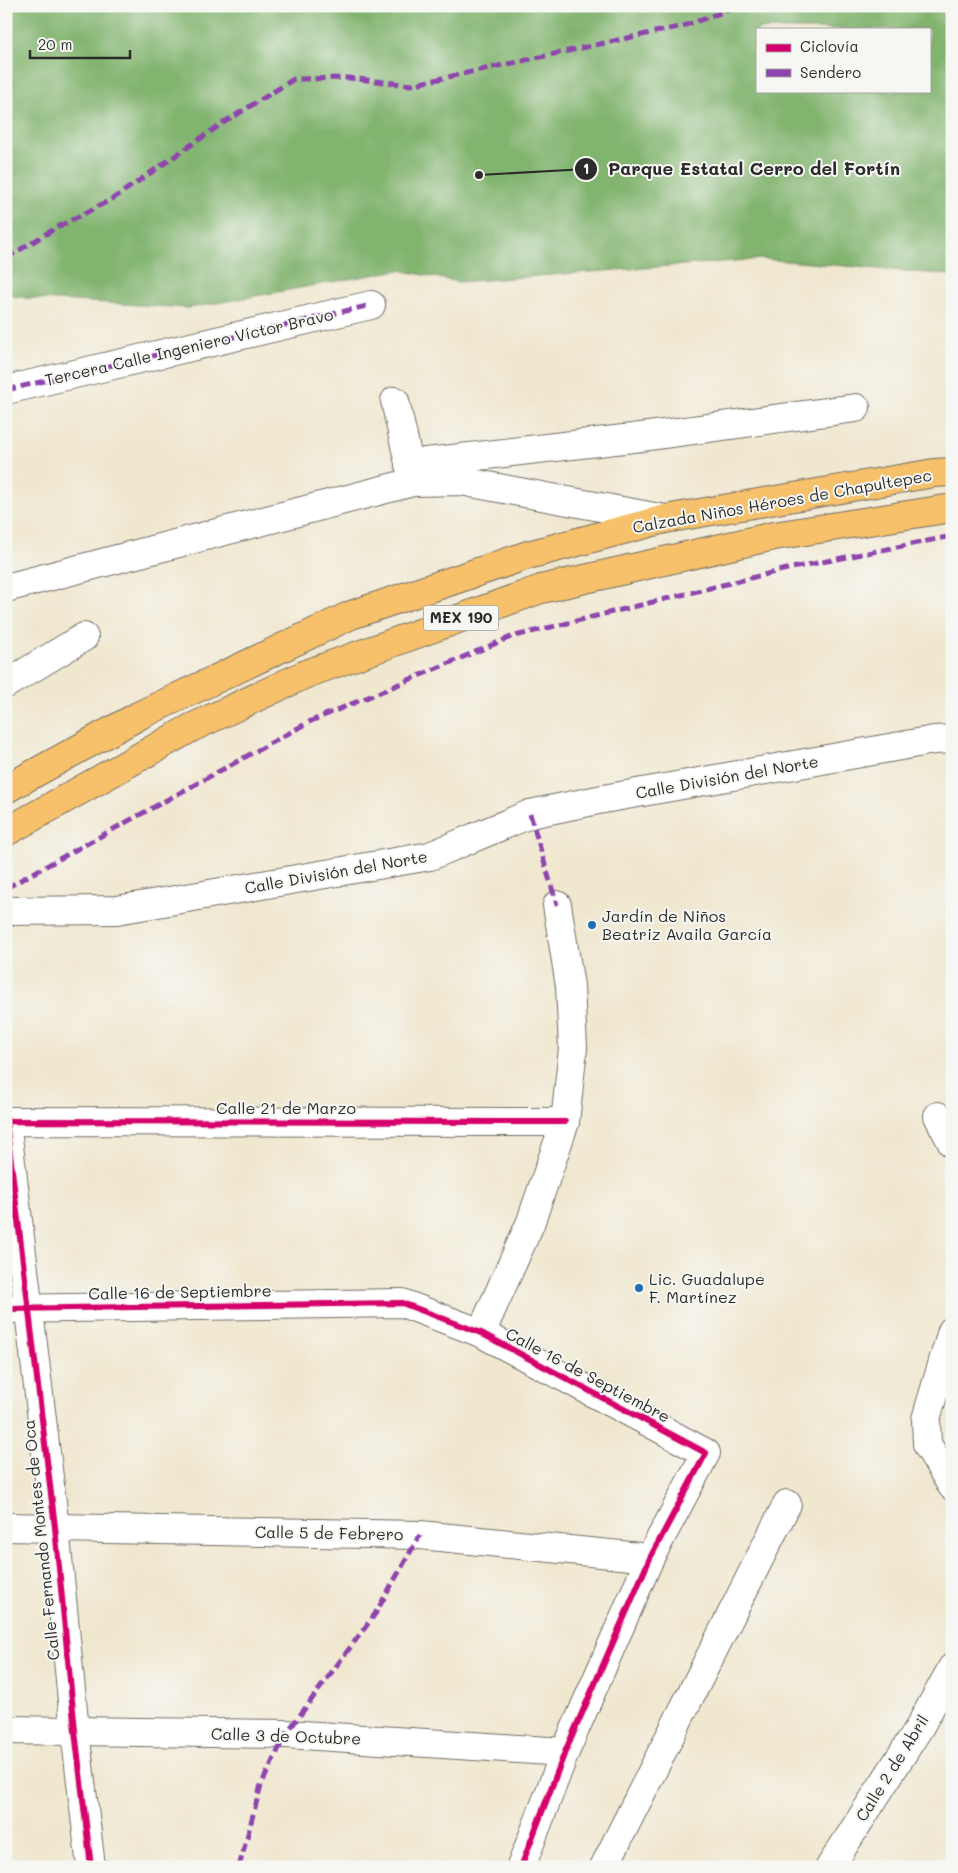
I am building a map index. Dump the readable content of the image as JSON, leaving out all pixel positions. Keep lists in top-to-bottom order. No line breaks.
{"streets":{"main road":["Calzada Niños Héroes de Chapultepec","MEX 190"],"street":["Tercera Calle Ingeniero Víctor Bravo","Calle División del Norte","Calle 21 de Marzo","Calle 16 de Septiembre","Calle 5 de Febrero","Calle Fernando Montes de Oca","Calle 3 de Octubre","Calle 2 de Abril"]},"crossings":[["Calle 21 de Marzo","Calle Fernando Montes de Oca"],["Calle 16 de Septiembre","Calle 5 de Febrero"],["Calle 16 de Septiembre","Calle Fernando Montes de Oca"],["Calle 16 de Septiembre","Calle 3 de Octubre"],["Calle 5 de Febrero","Calle Fernando Montes de Oca"],["Calle Fernando Montes de Oca","Calle 3 de Octubre"]],"places":["Parque Estatal Cerro del Fortín","Jardín de Niños Beatriz Availa García","Lic. Guadalupe F. Martínez"],"legend":["Ciclovía","Sendero"],"scale_bar":"20 m"}
